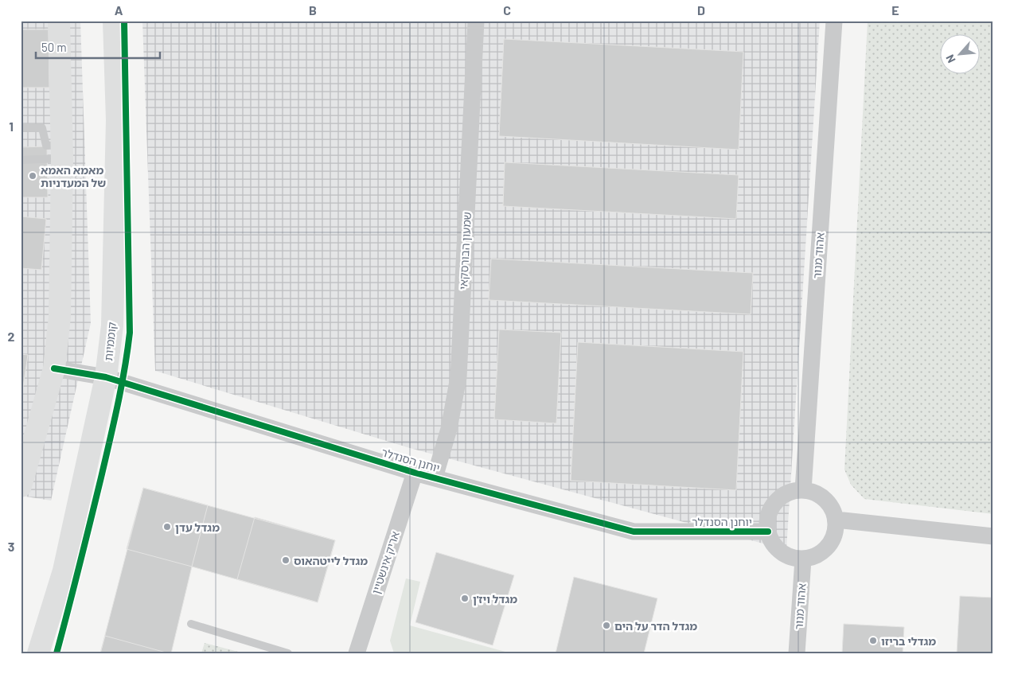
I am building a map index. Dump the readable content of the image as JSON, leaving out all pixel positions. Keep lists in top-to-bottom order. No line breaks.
{"streets":{"main road":["קוממיות"],"street":["שמעון הבורסקאי","אהוד מנור","יוחנן הסנדלר","אריק אינשטיין"]},"crossings":[["שמעון הבורסקאי","יוחנן הסנדלר"],["אהוד מנור","יוחנן הסנדלר"],["קוממיות","יוחנן הסנדלר"],["יוחנן הסנדלר","אריק אינשטיין"]],"places":["מאמא האמא של המעדניות","מגדל עדן","מגדל לייטהאוס","מגדל ויז'ן","מגדל הדר על הים","מגדלי בריזו"],"scale_bar":"50 m","north":"bottom left","grid":{"columns":["A","B","C","D","E"],"rows":["1","2","3"]}}
